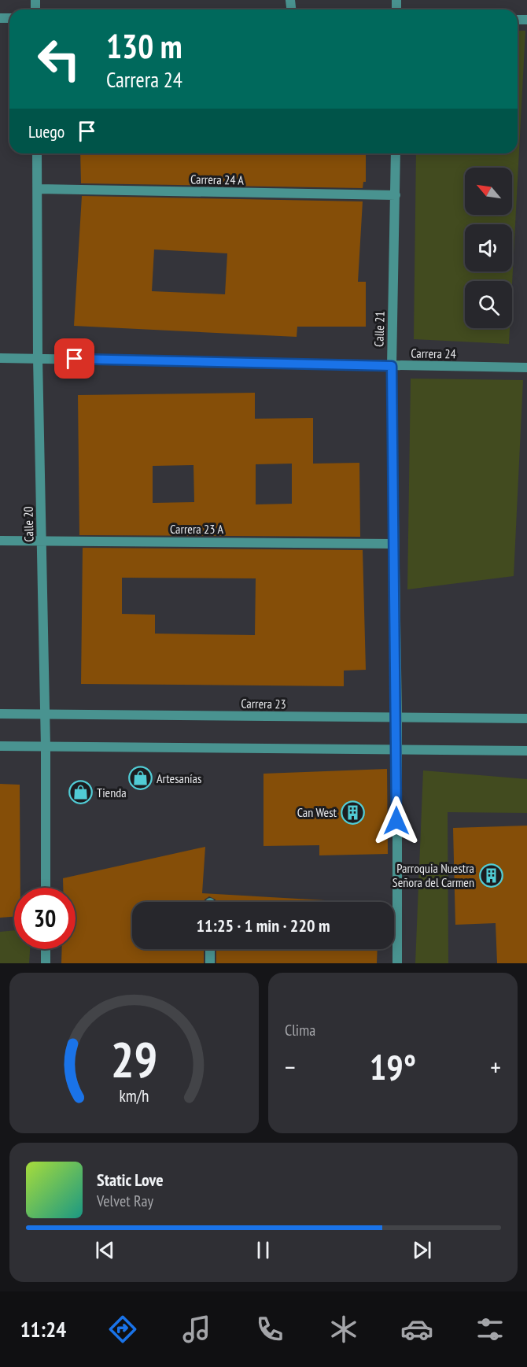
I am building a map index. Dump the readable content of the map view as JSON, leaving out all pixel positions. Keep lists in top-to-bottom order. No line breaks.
{"streets":{"street":["Carrera 24 A","Calle 21","Carrera 24","Calle 20","Carrera 23 A","Carrera 23"]},"crossings":[["Carrera 24 A","Calle 21"],["Carrera 24 A","Calle 20"],["Calle 21","Carrera 24"],["Calle 21","Carrera 23 A"],["Calle 21","Carrera 23"],["Carrera 24","Calle 20"],["Calle 20","Carrera 23 A"],["Calle 20","Carrera 23"]],"places":{"shop":["Artesanías","Tienda"],"building":["Can West","Parroquia Nuestra Señora del Carmen"]},"north":"top left","page":{"turn":["130 m","Carrera 24"],"then":"Luego","limit":"30","trip":"11:25 · 1 min · 220 m","tile":"Clima","heat":["−","19°","+"],"song":["Static Love","Velvet Ray"],"tabs":"11:24","gauge":["29","km/h"]}}
